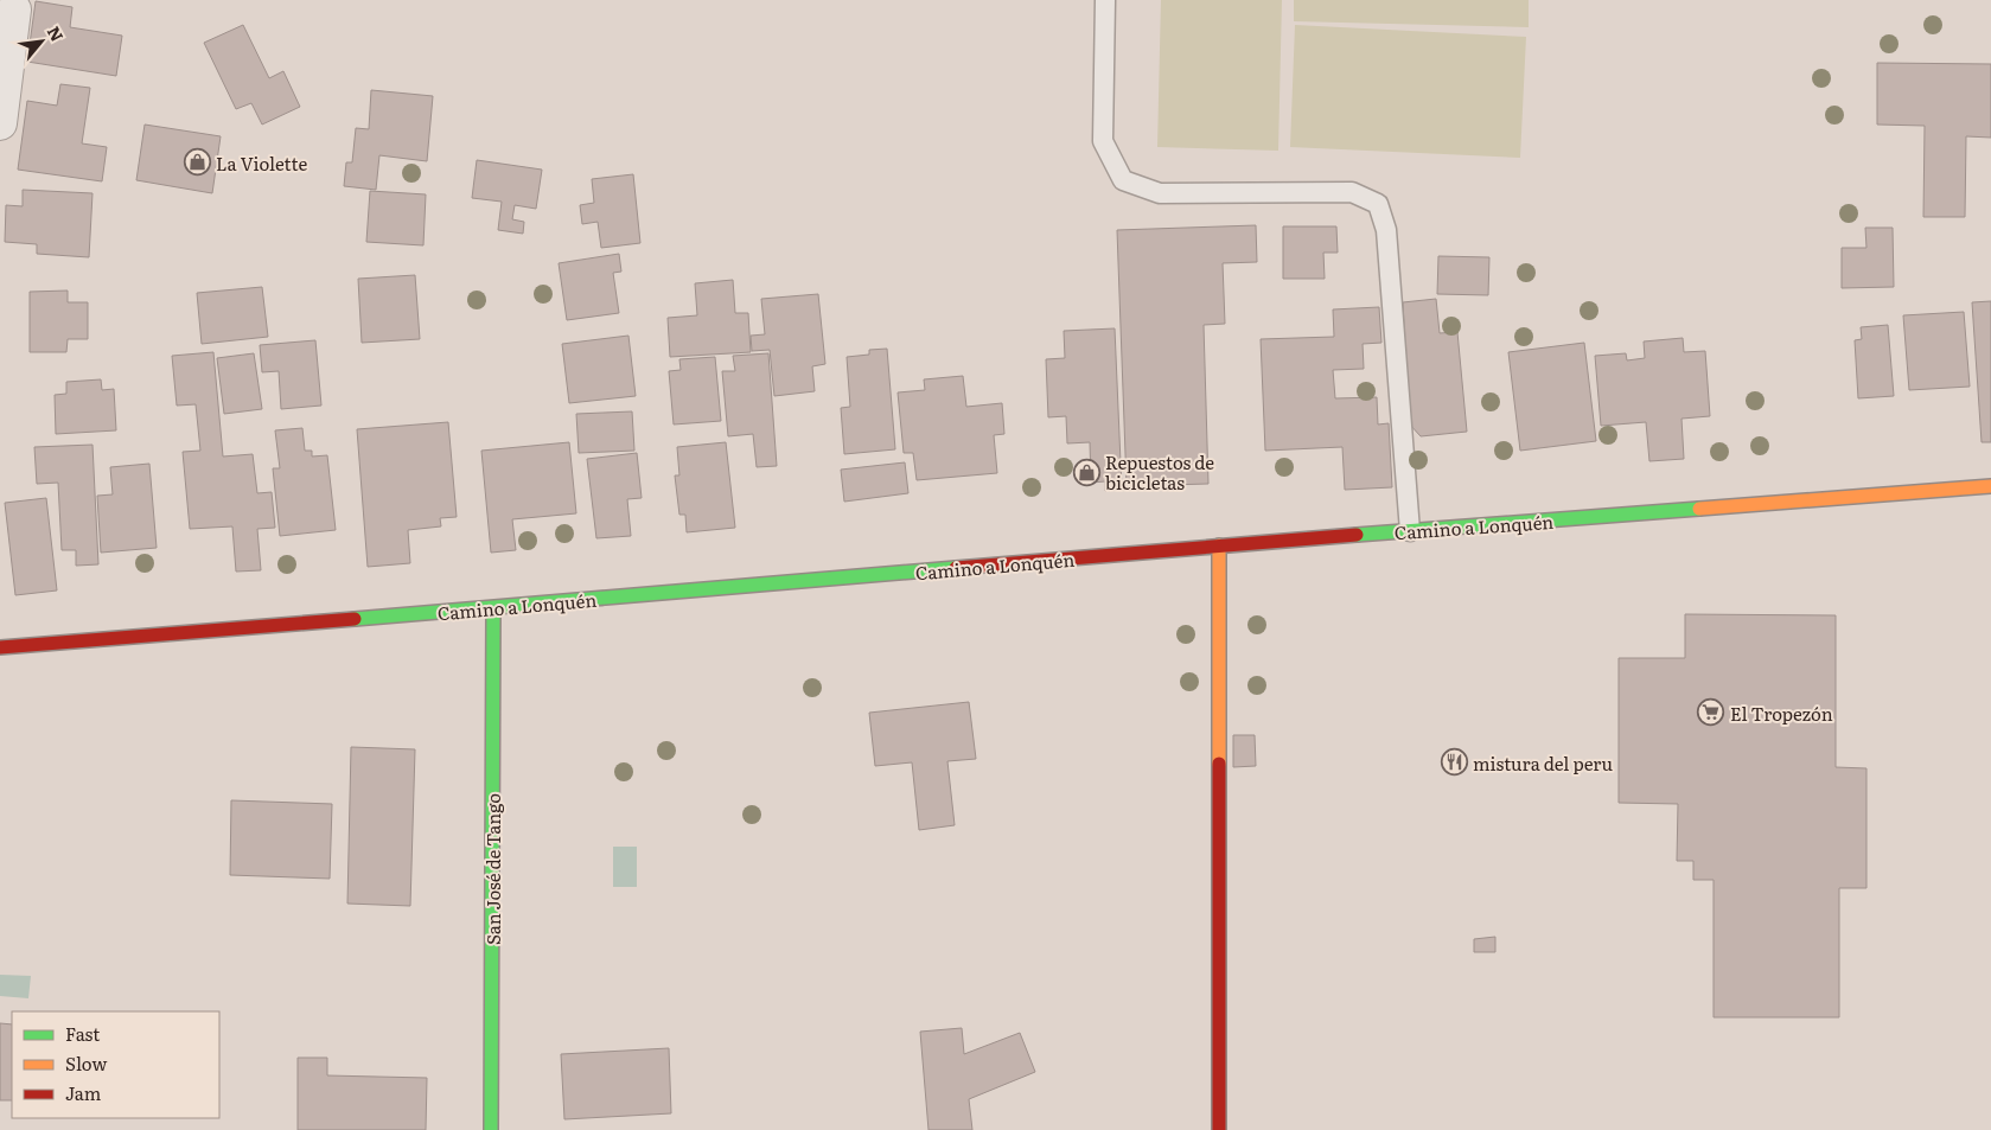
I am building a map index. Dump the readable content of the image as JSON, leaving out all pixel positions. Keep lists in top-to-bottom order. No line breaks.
{"streets":{"main road":["Camino a Lonquén","San José de Tango"]},"crossings":[["Camino a Lonquén","San José de Tango"]],"places":{"shop":["La Violette","Repuestos de bicicletas"],"supermarket":["El Tropezón"],"restaurant":["mistura del peru"]},"legend":["Fast","Slow","Jam"],"north":"top right"}
